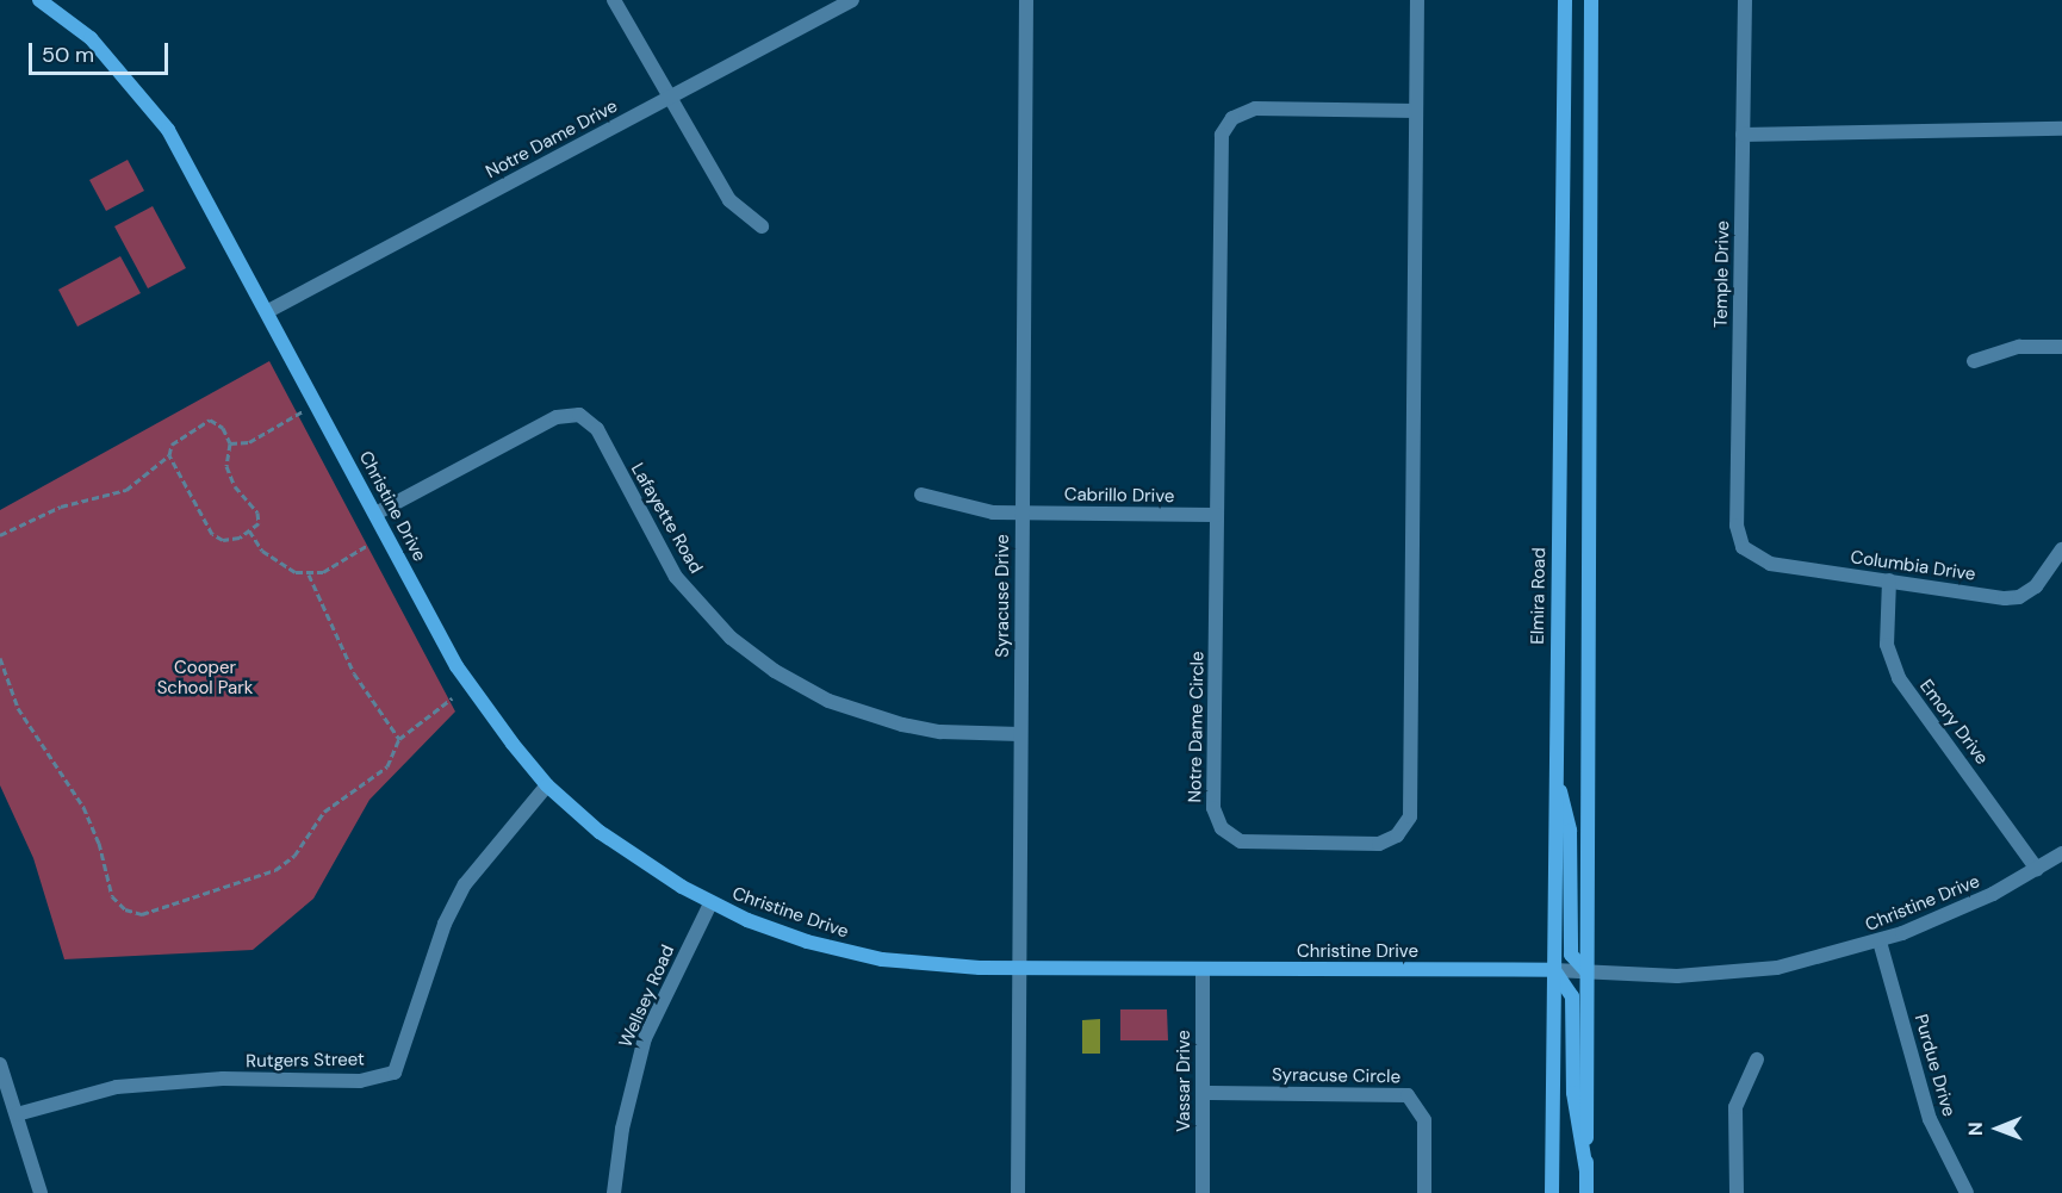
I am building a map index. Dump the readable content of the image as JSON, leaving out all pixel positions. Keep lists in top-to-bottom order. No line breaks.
{"streets":{"main road":["Christine Drive","Elmira Road"],"street":["Notre Dame Drive","Temple Drive","Cabrillo Drive","Lafayette Road","Columbia Drive","Syracuse Drive","Emory Drive","Notre Dame Circle","Wellsey Road","Rutgers Street","Purdue Drive","Syracuse Circle","Vassar Drive"]},"crossings":[["Notre Dame Drive","Christine Drive"],["Temple Drive","Columbia Drive"],["Cabrillo Drive","Syracuse Drive"],["Cabrillo Drive","Notre Dame Circle"],["Christine Drive","Lafayette Road"],["Christine Drive","Syracuse Drive"],["Christine Drive","Elmira Road"],["Christine Drive","Emory Drive"],["Christine Drive","Wellsey Road"],["Christine Drive","Rutgers Street"],["Christine Drive","Purdue Drive"],["Christine Drive","Vassar Drive"],["Lafayette Road","Syracuse Drive"],["Columbia Drive","Emory Drive"],["Syracuse Circle","Vassar Drive"]],"parks":["Cooper School Park"],"scale_bar":"50 m","north":"left"}
